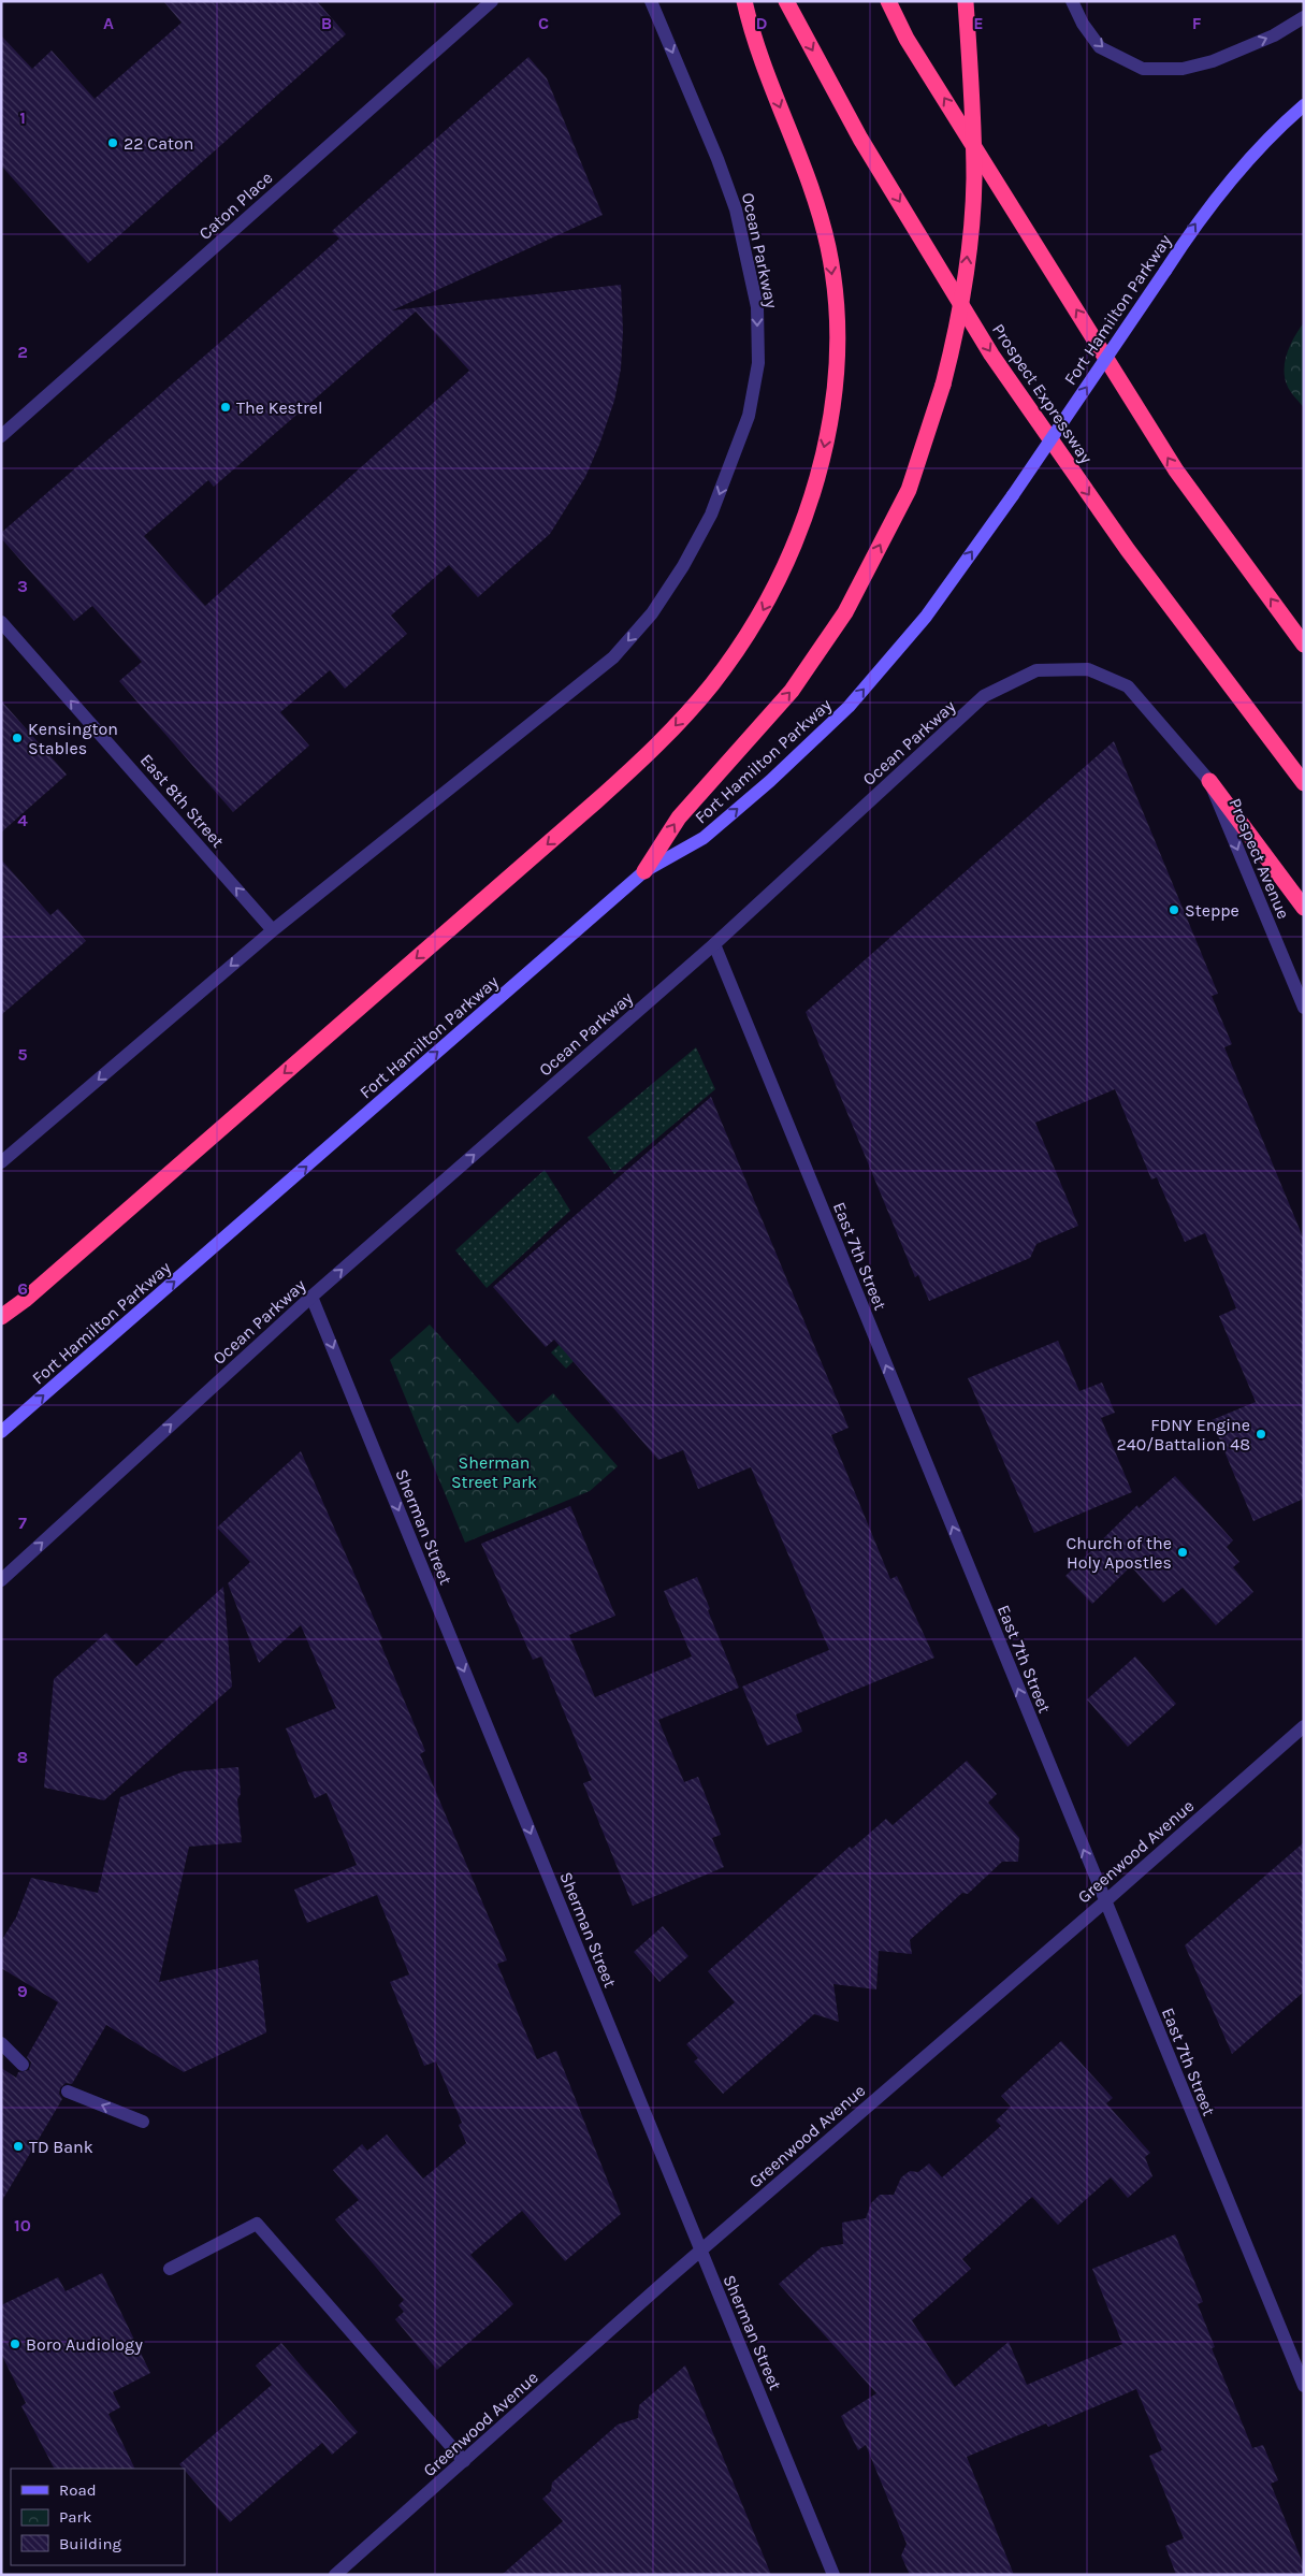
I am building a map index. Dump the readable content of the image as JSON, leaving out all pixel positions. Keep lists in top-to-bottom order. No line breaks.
{"streets":{"highway":["Prospect Expressway"],"main road":["Fort Hamilton Parkway"],"street":["Caton Place","Ocean Parkway","East 8th Street","Prospect Avenue","East 7th Street","Sherman Street","Greenwood Avenue"]},"crossings":[["Ocean Parkway","East 8th Street"],["Ocean Parkway","Prospect Avenue"],["Ocean Parkway","East 7th Street"],["Ocean Parkway","Sherman Street"],["East 7th Street","Greenwood Avenue"],["Sherman Street","Greenwood Avenue"]],"one_way":["Fort Hamilton Parkway","East 8th Street","Prospect Avenue","East 7th Street","Sherman Street"],"parks":["Sherman Street Park"],"places":["22 Caton","The Kestrel","Kensington Stables","Steppe","FDNY Engine 240/Battalion 48","Church of the Holy Apostles","TD Bank","Boro Audiology"],"legend":["Road","Park","Building"],"grid":{"columns":["A","B","C","D","E","F"],"rows":["1","2","3","4","5","6","7","8","9","10"]}}
